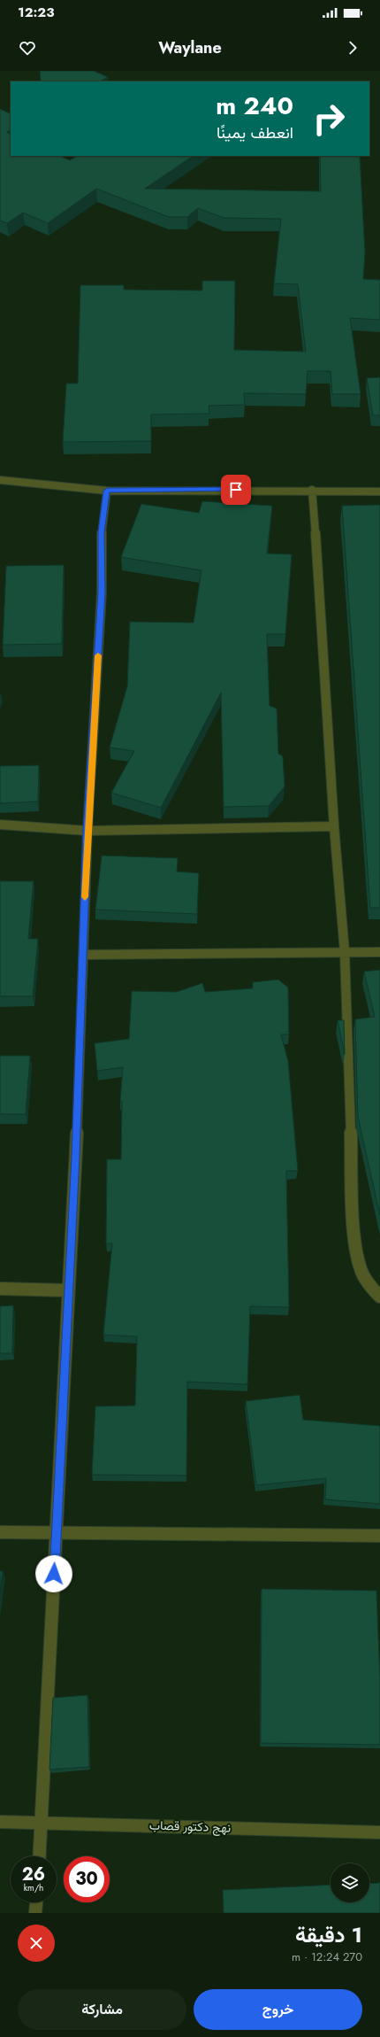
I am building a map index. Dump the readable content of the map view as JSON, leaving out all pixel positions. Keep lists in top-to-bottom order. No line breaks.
{"streets":{"street":["نهج دكتور قصاب"]},"page":{"status":"12:23","header":"Waylane","turn":["240 m","انعطف يمينًا"],"speed":"26 km/h","limit":"30","heading":["1 دقيقة","270 m · 12:24"],"buttons":["خروج","مشاركة"]}}
